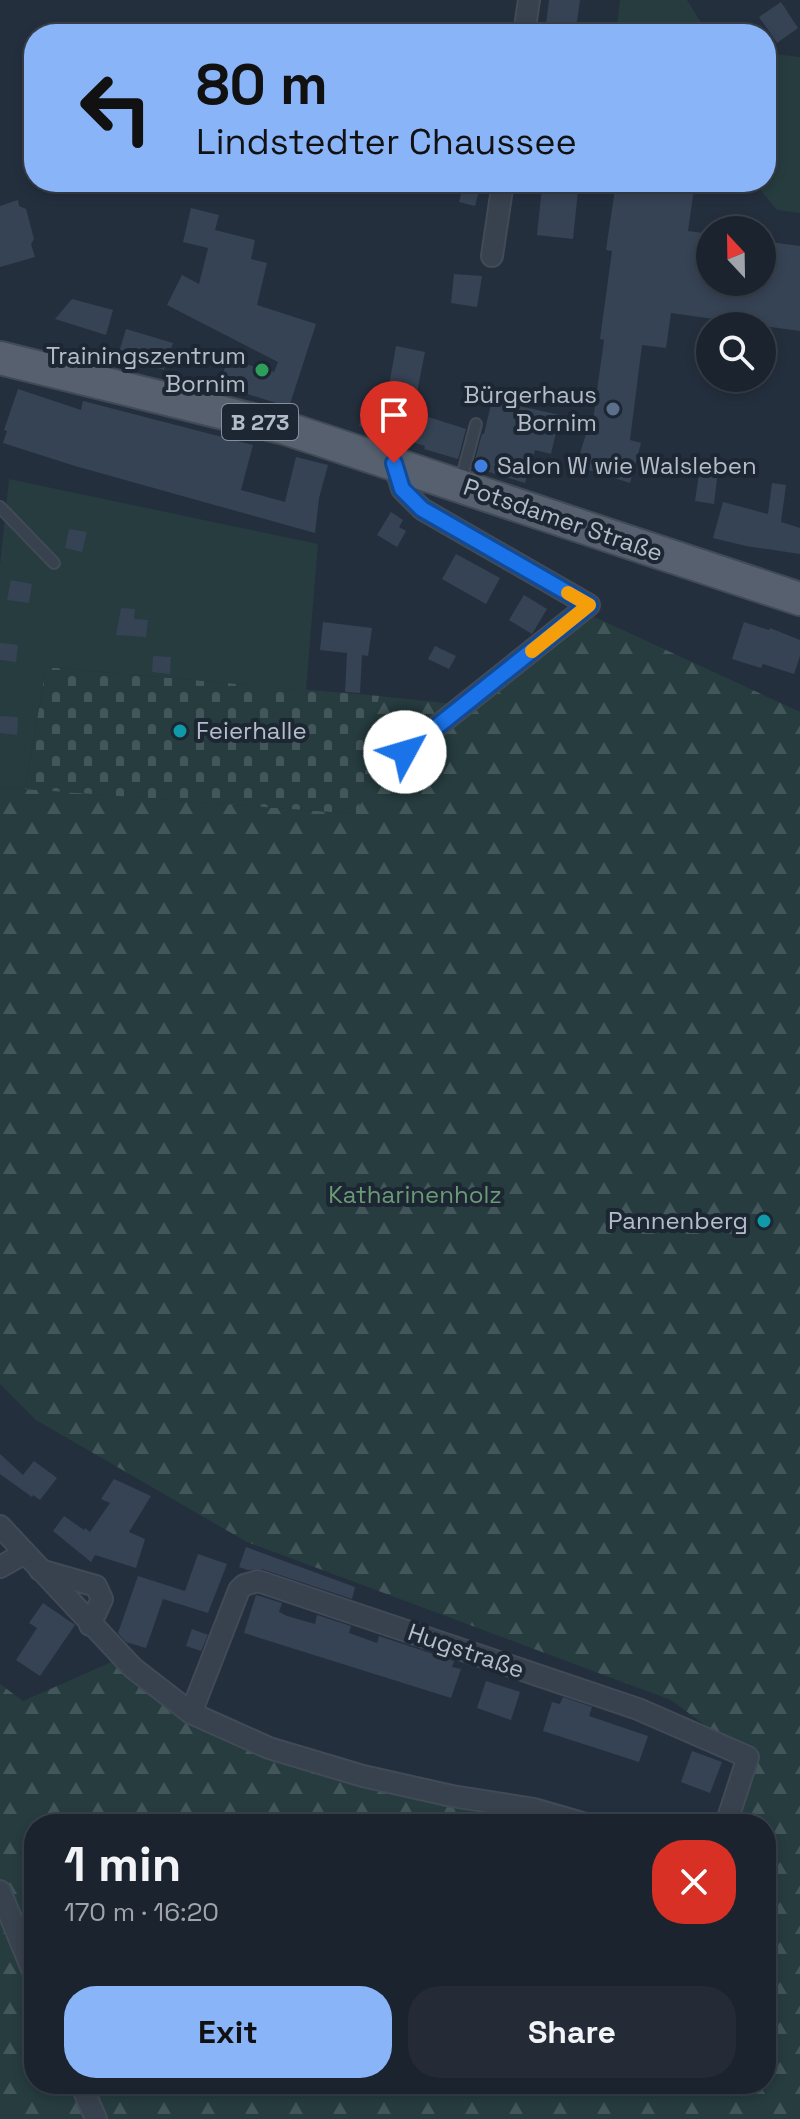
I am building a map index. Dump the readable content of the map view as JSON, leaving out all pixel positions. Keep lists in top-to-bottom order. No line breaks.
{"streets":{"main road":["B 273","Potsdamer Straße"],"street":["Hugstraße"]},"parks":["Katharinenholz"],"places":["Trainingszentrum Bornim","Bürgerhaus Bornim","Salon W wie Walsleben","Feierhalle","Pannenberg"],"north":"top","page":{"turn":["80 m","Lindstedter Chaussee"],"heading":["1 min","170 m · 16:20"],"buttons":["Exit","Share"]}}
